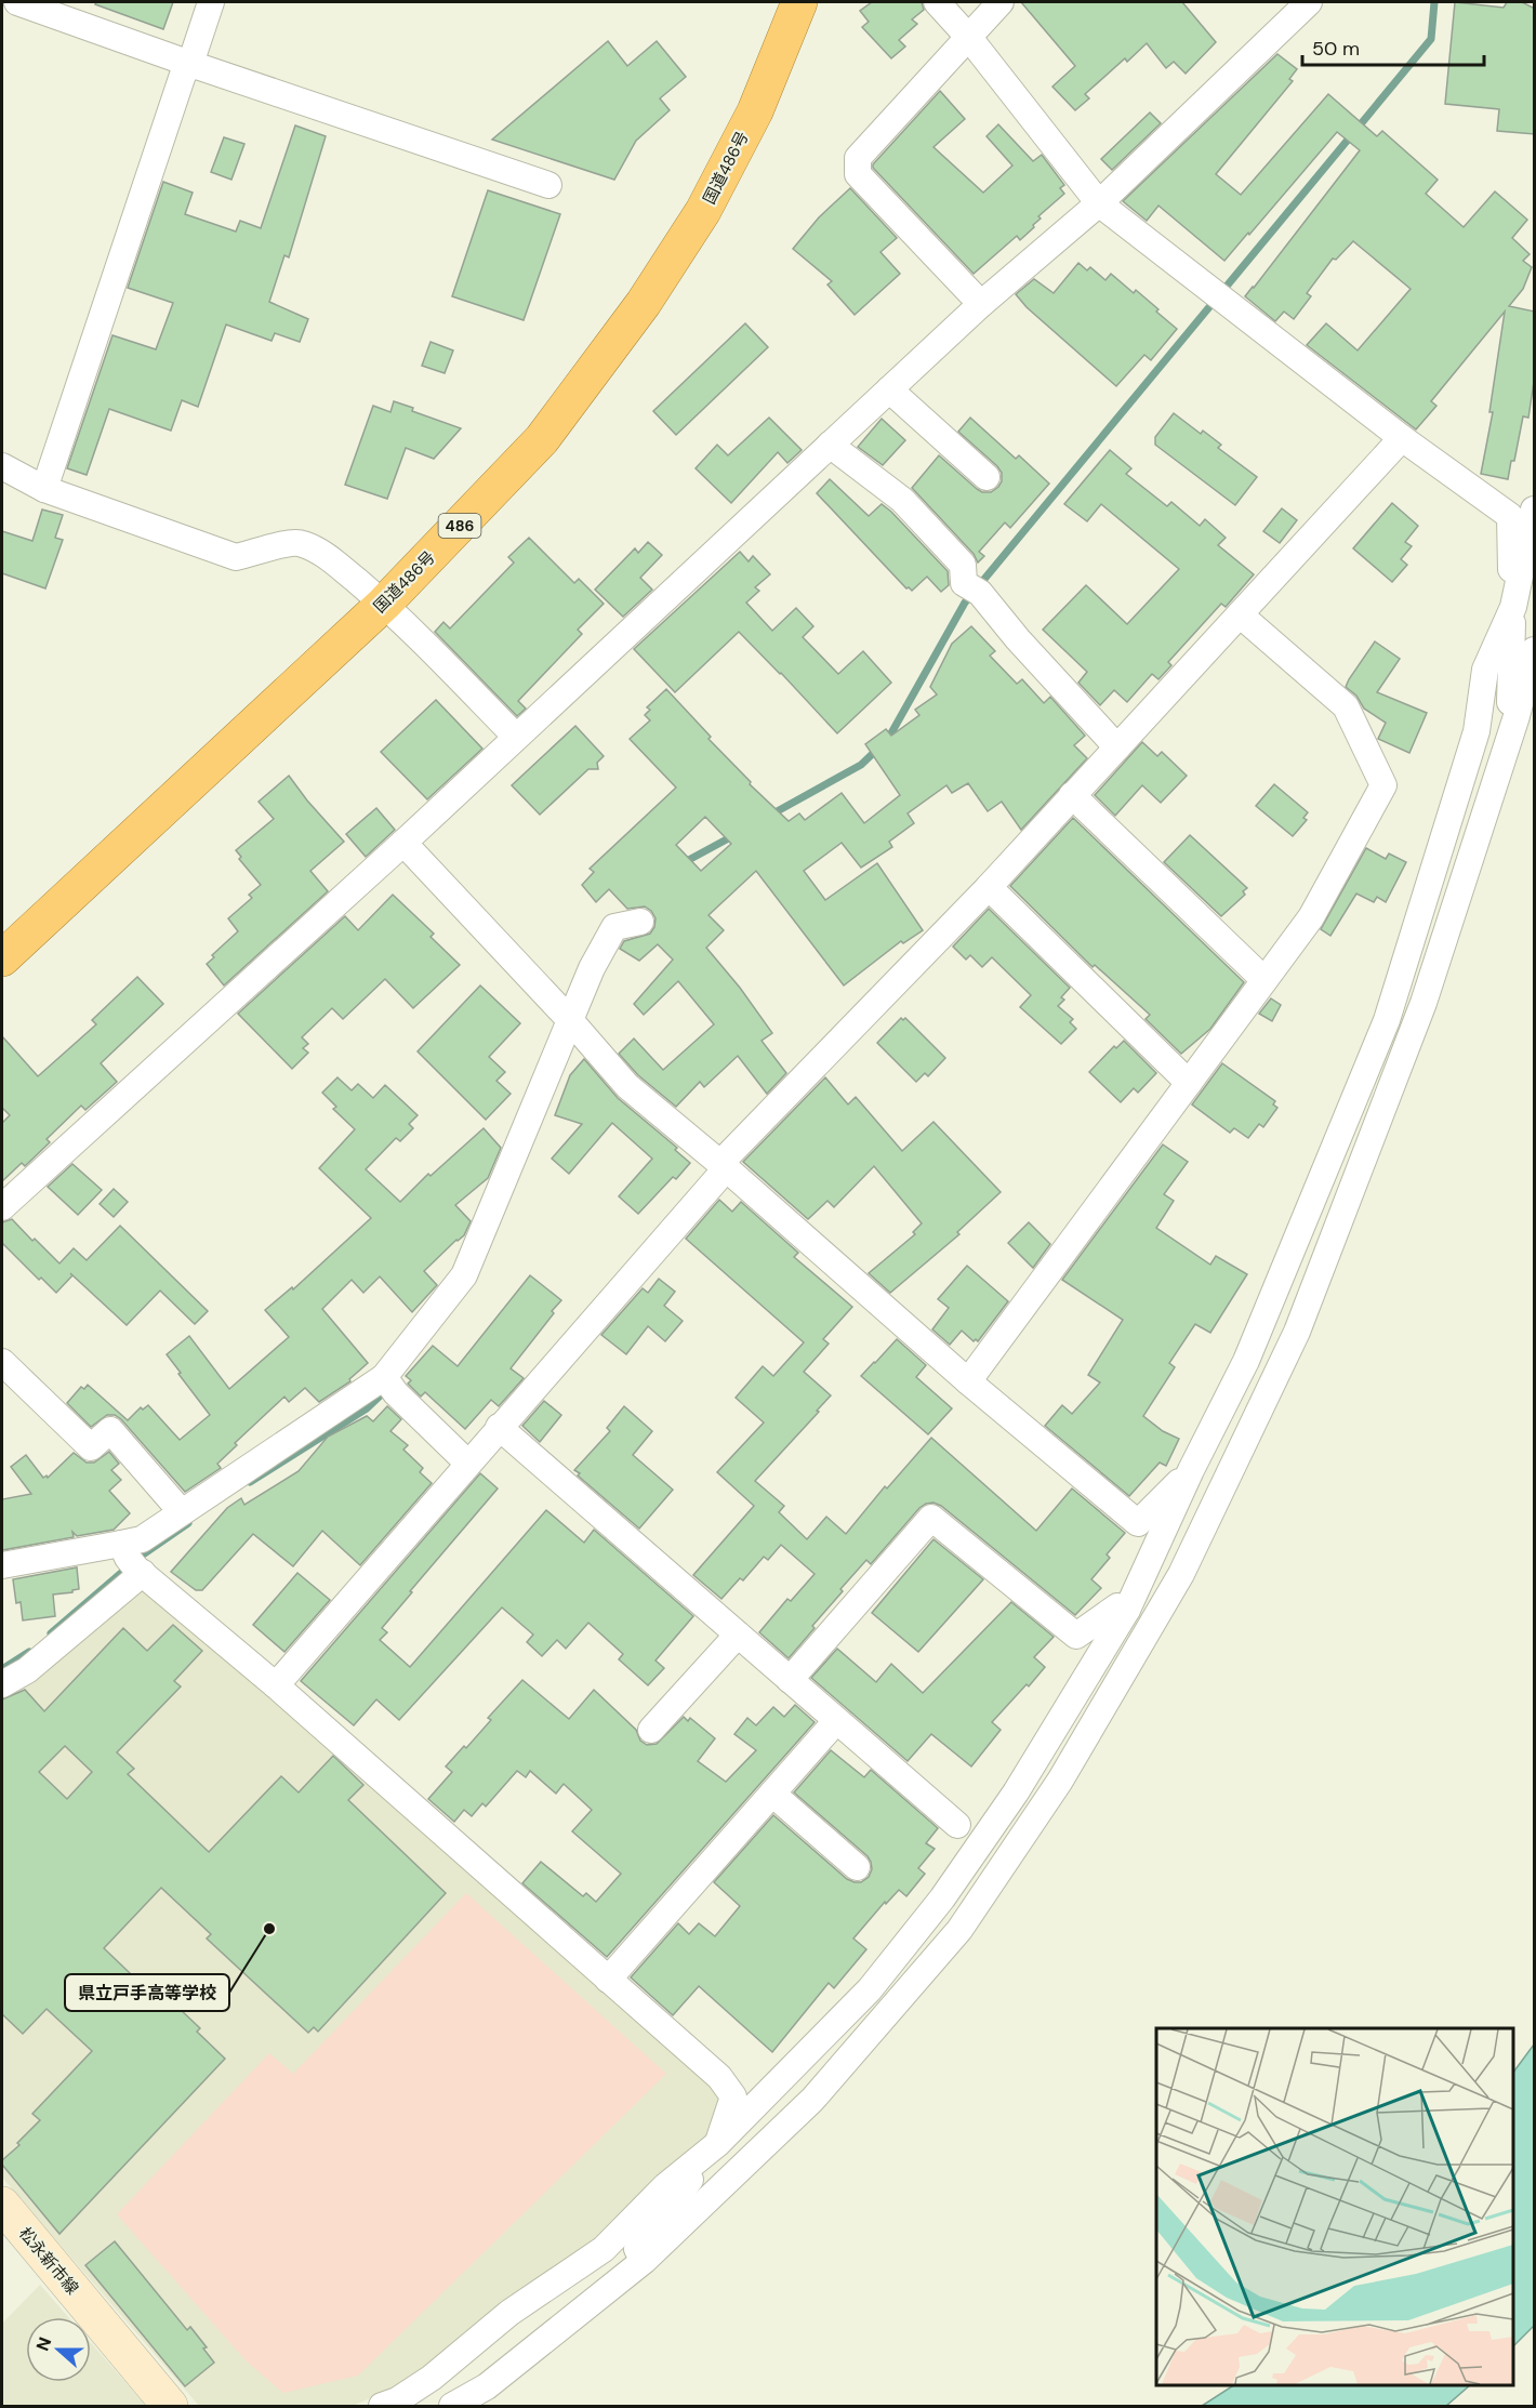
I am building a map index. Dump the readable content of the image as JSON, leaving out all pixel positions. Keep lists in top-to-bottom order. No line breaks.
{"streets":{"highway":["国道486号","486"],"main road":["松永新市線"]},"places":["県立戸手高等学校"],"scale_bar":"50 m","north":"left"}
